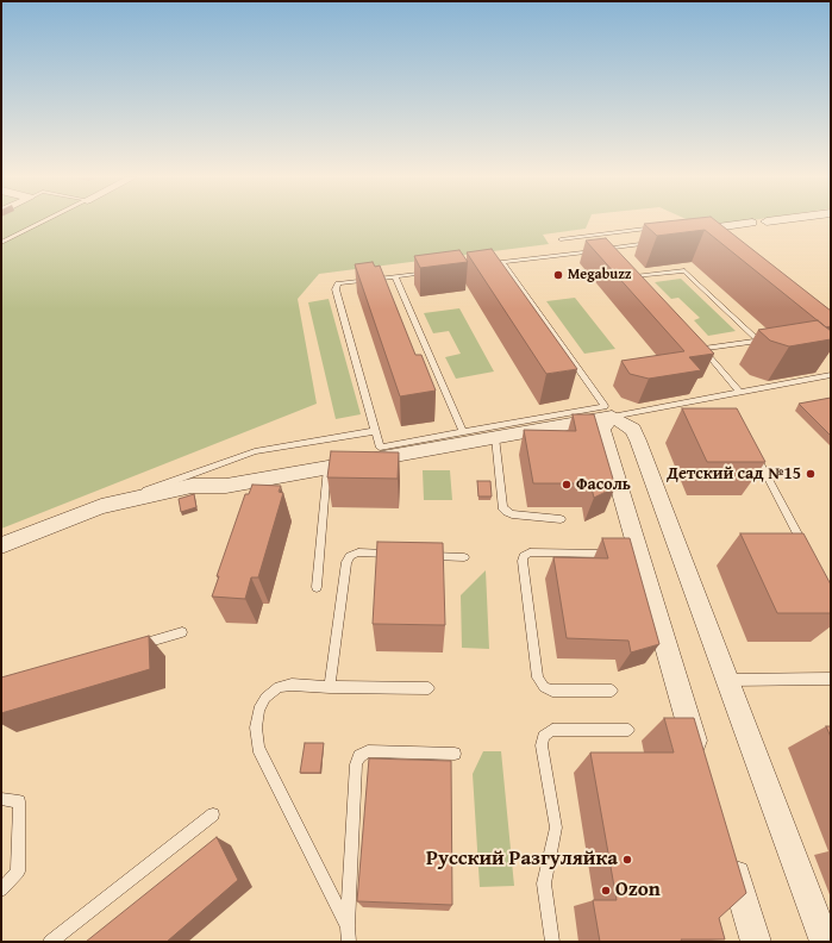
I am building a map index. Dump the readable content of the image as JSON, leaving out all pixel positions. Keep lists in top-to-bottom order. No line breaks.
{"places":["Megabuzz","Детский сад №15","Фасоль","Русский Разгуляйка","Ozon"]}
